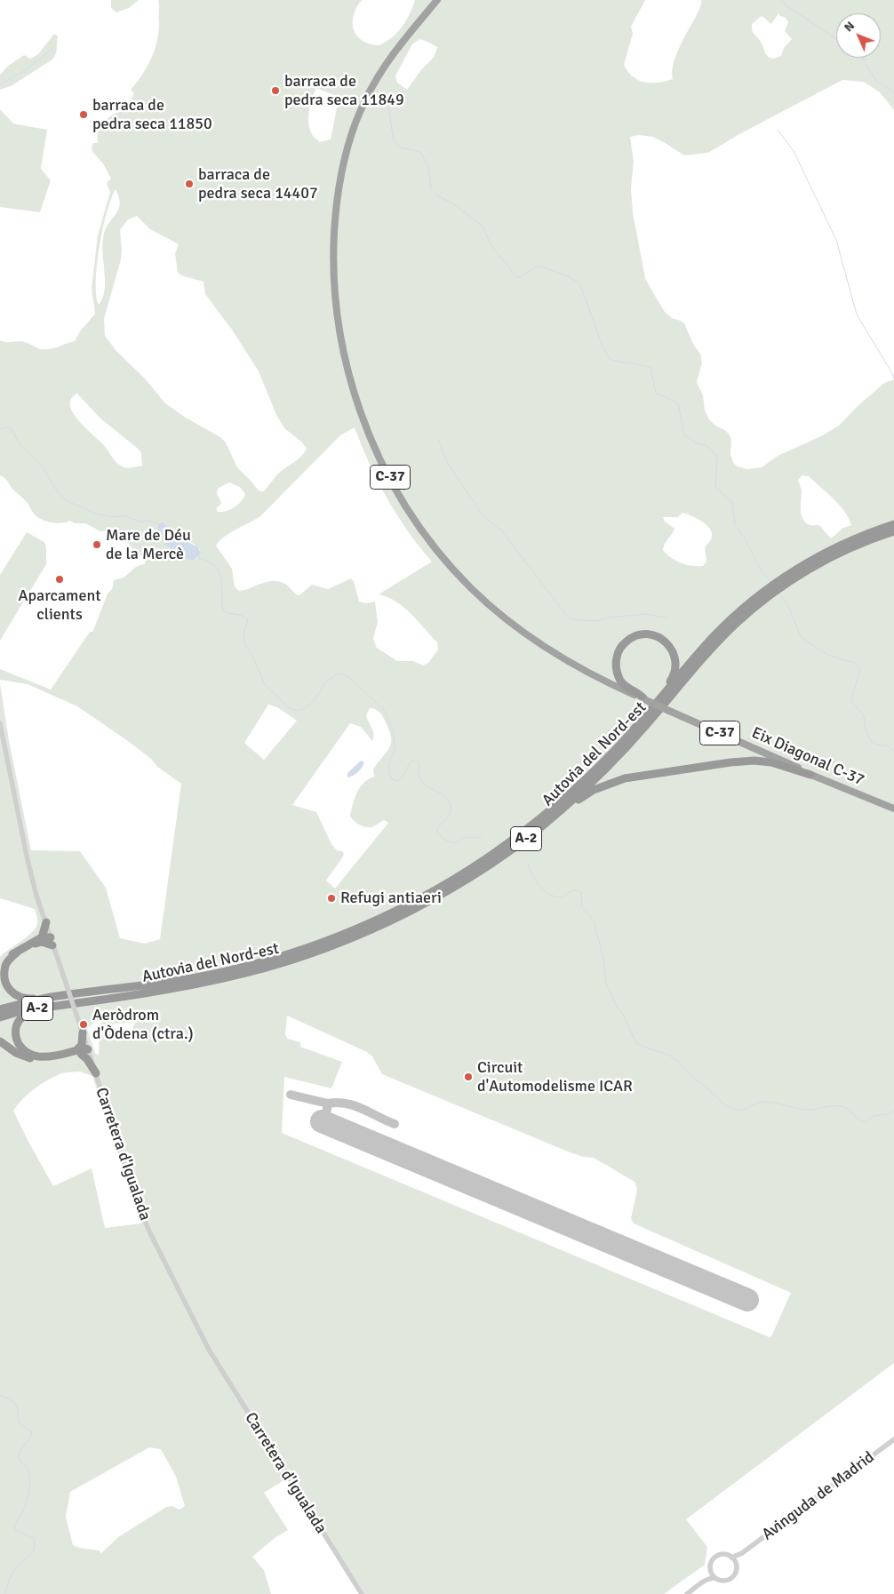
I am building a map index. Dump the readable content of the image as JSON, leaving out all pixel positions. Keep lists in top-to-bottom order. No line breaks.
{"streets":{"highway":["C-37","Autovia del Nord-est","Eix Diagonal C-37","A-2"],"street":["Carretera d'Igualada","Avinguda de Madrid"]},"places":["barraca de pedra seca 11849","barraca de pedra seca 11850","barraca de pedra seca 14407","Mare de Déu de la Mercè","Aparcament clients","Refugi antiaeri","Aeròdrom d'Òdena (ctra.)","Circuit d'Automodelisme ICAR"],"north":"top left"}
